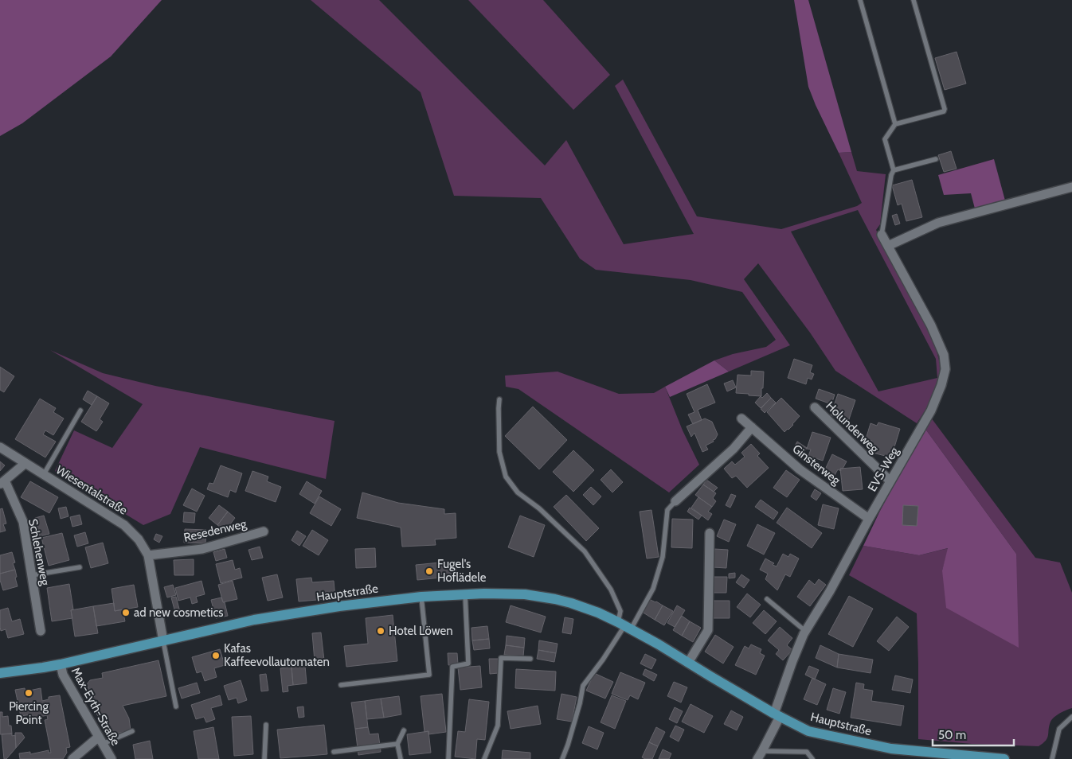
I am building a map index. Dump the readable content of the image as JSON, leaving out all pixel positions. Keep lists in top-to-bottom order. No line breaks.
{"streets":{"main road":["Hauptstraße"],"street":["Holunderweg","Ginsterweg","EVS-Weg","Wiesentalstraße","Resedenweg","Schlehenweg","Max-Eyth-Straße"]},"crossings":[["Holunderweg","EVS-Weg"],["Ginsterweg","EVS-Weg"],["EVS-Weg","Hauptstraße"],["Wiesentalstraße","Resedenweg"],["Wiesentalstraße","Hauptstraße"],["Hauptstraße","Max-Eyth-Straße"]],"places":["Fugel's Hoflädele","ad new cosmetics","Hotel Löwen","Kafas Kaffeevollautomaten","Piercing Point"],"scale_bar":"50 m"}
